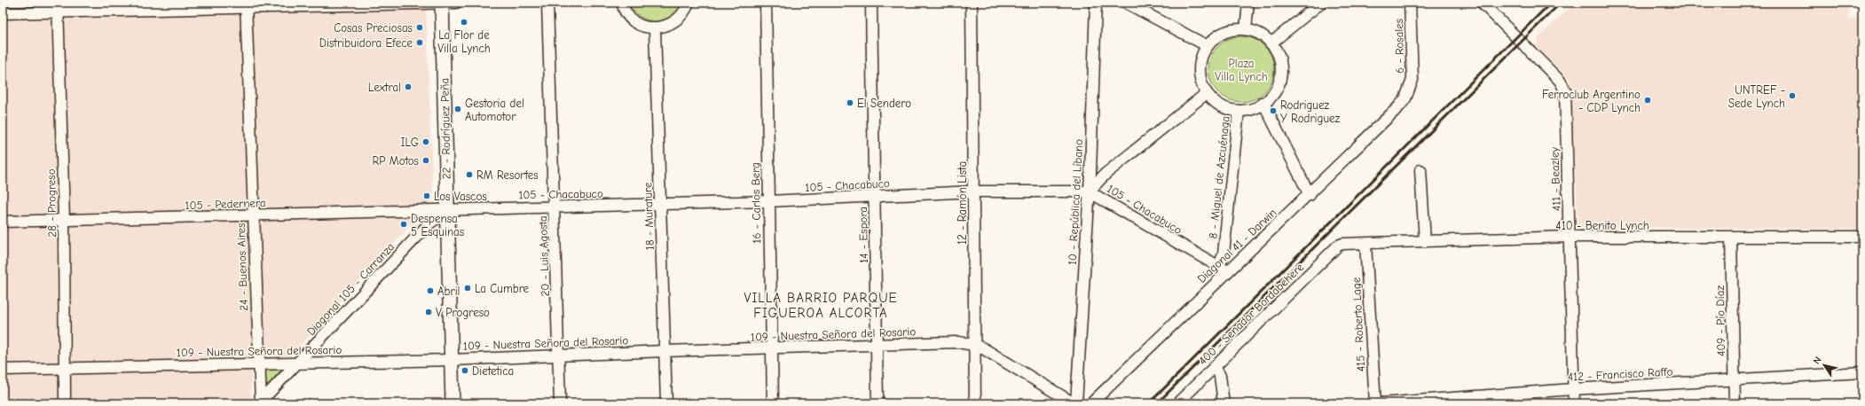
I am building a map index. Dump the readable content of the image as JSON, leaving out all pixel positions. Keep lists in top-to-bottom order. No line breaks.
{"streets":{"street":["6 - Rosales","22 - Rodríguez Peña","8 - Miguel de Azcuénaga","411 - Beazley","105 - Chacabuco","10 - República del Líbano","28 - Progreso","16 - Carlos Berg","12 - Ramón Lista","105 - Pedernera","18 - Murature","410 - Benito Lynch","14 - Espora","Diagonal 41 - Darwin","20 - Luis Agosta","24 - Buenos Aires","Diagonal 105 - Carranza","400 - Senador Bordabehere","409 - Pío Díaz","415 - Roberto Lage","109 - Nuestra Señora del Rosario","412 - Francisco Raffo"]},"crossings":[["6 - Rosales","Diagonal 41 - Darwin"],["22 - Rodríguez Peña","105 - Chacabuco"],["22 - Rodríguez Peña","105 - Pedernera"],["22 - Rodríguez Peña","Diagonal 105 - Carranza"],["22 - Rodríguez Peña","109 - Nuestra Señora del Rosario"],["8 - Miguel de Azcuénaga","105 - Chacabuco"],["8 - Miguel de Azcuénaga","Diagonal 41 - Darwin"],["411 - Beazley","410 - Benito Lynch"],["411 - Beazley","412 - Francisco Raffo"],["105 - Chacabuco","10 - República del Líbano"],["105 - Chacabuco","16 - Carlos Berg"],["105 - Chacabuco","12 - Ramón Lista"],["105 - Chacabuco","105 - Pedernera"],["105 - Chacabuco","18 - Murature"],["105 - Chacabuco","14 - Espora"],["105 - Chacabuco","Diagonal 41 - Darwin"],["105 - Chacabuco","20 - Luis Agosta"],["105 - Chacabuco","Diagonal 105 - Carranza"],["10 - República del Líbano","109 - Nuestra Señora del Rosario"],["28 - Progreso","105 - Pedernera"],["28 - Progreso","109 - Nuestra Señora del Rosario"],["16 - Carlos Berg","109 - Nuestra Señora del Rosario"],["12 - Ramón Lista","109 - Nuestra Señora del Rosario"],["105 - Pedernera","24 - Buenos Aires"],["105 - Pedernera","Diagonal 105 - Carranza"],["18 - Murature","109 - Nuestra Señora del Rosario"],["410 - Benito Lynch","400 - Senador Bordabehere"],["410 - Benito Lynch","409 - Pío Díaz"],["410 - Benito Lynch","415 - Roberto Lage"],["14 - Espora","109 - Nuestra Señora del Rosario"],["20 - Luis Agosta","109 - Nuestra Señora del Rosario"],["24 - Buenos Aires","Diagonal 105 - Carranza"],["24 - Buenos Aires","109 - Nuestra Señora del Rosario"],["Diagonal 105 - Carranza","109 - Nuestra Señora del Rosario"],["409 - Pío Díaz","412 - Francisco Raffo"]],"districts":["VILLA BARRIO PARQUE FIGUEROA ALCORTA"],"parks":["Plaza Villa Lynch"],"places":["La Flor de Villa Lynch","Cosas Preciosas","Distribuidora Efece","Lextral","UNTREF - Sede Lynch","Ferroclub Argentino - CDP Lynch","El Sendero","Gestoria del Automotor","Rodriguez Y Rodriguez","ILG","RP Motos","RM Resortes","Los Vascos","Despensa 5 Esquinas","La Cumbre","Abril","V Progreso","Dietetica"],"north":"top left"}
